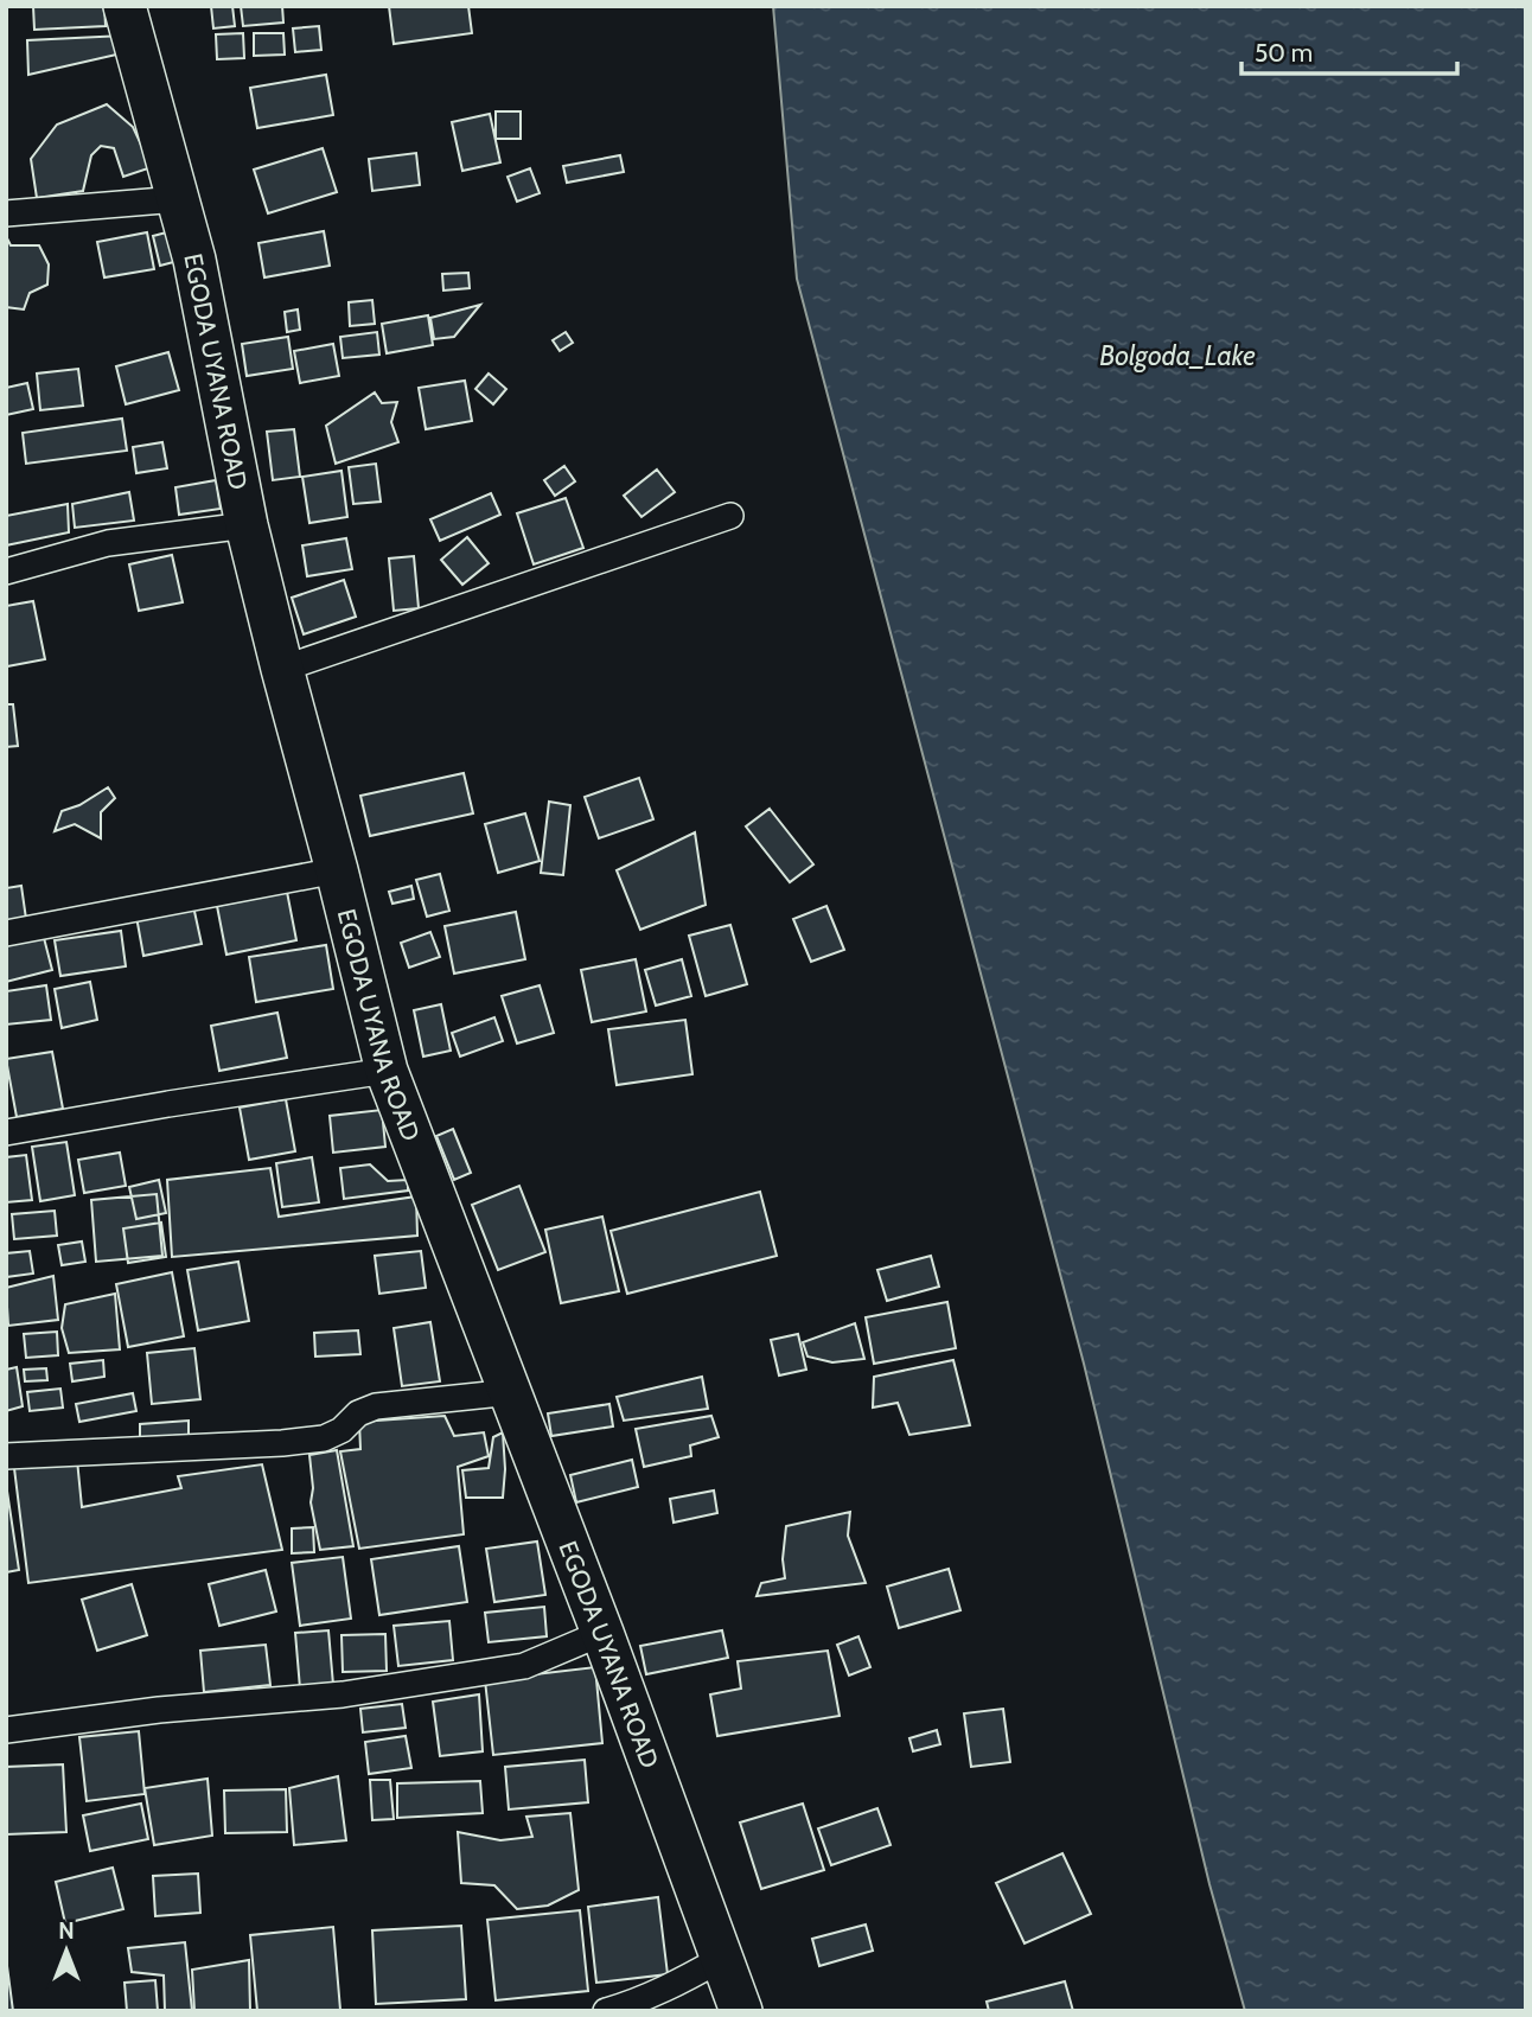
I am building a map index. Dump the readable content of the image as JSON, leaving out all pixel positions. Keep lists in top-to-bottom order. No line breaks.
{"streets":{"main road":["EGODA UYANA ROAD"]},"water":["Bolgoda_Lake"],"scale_bar":"50 m","north":"top"}
